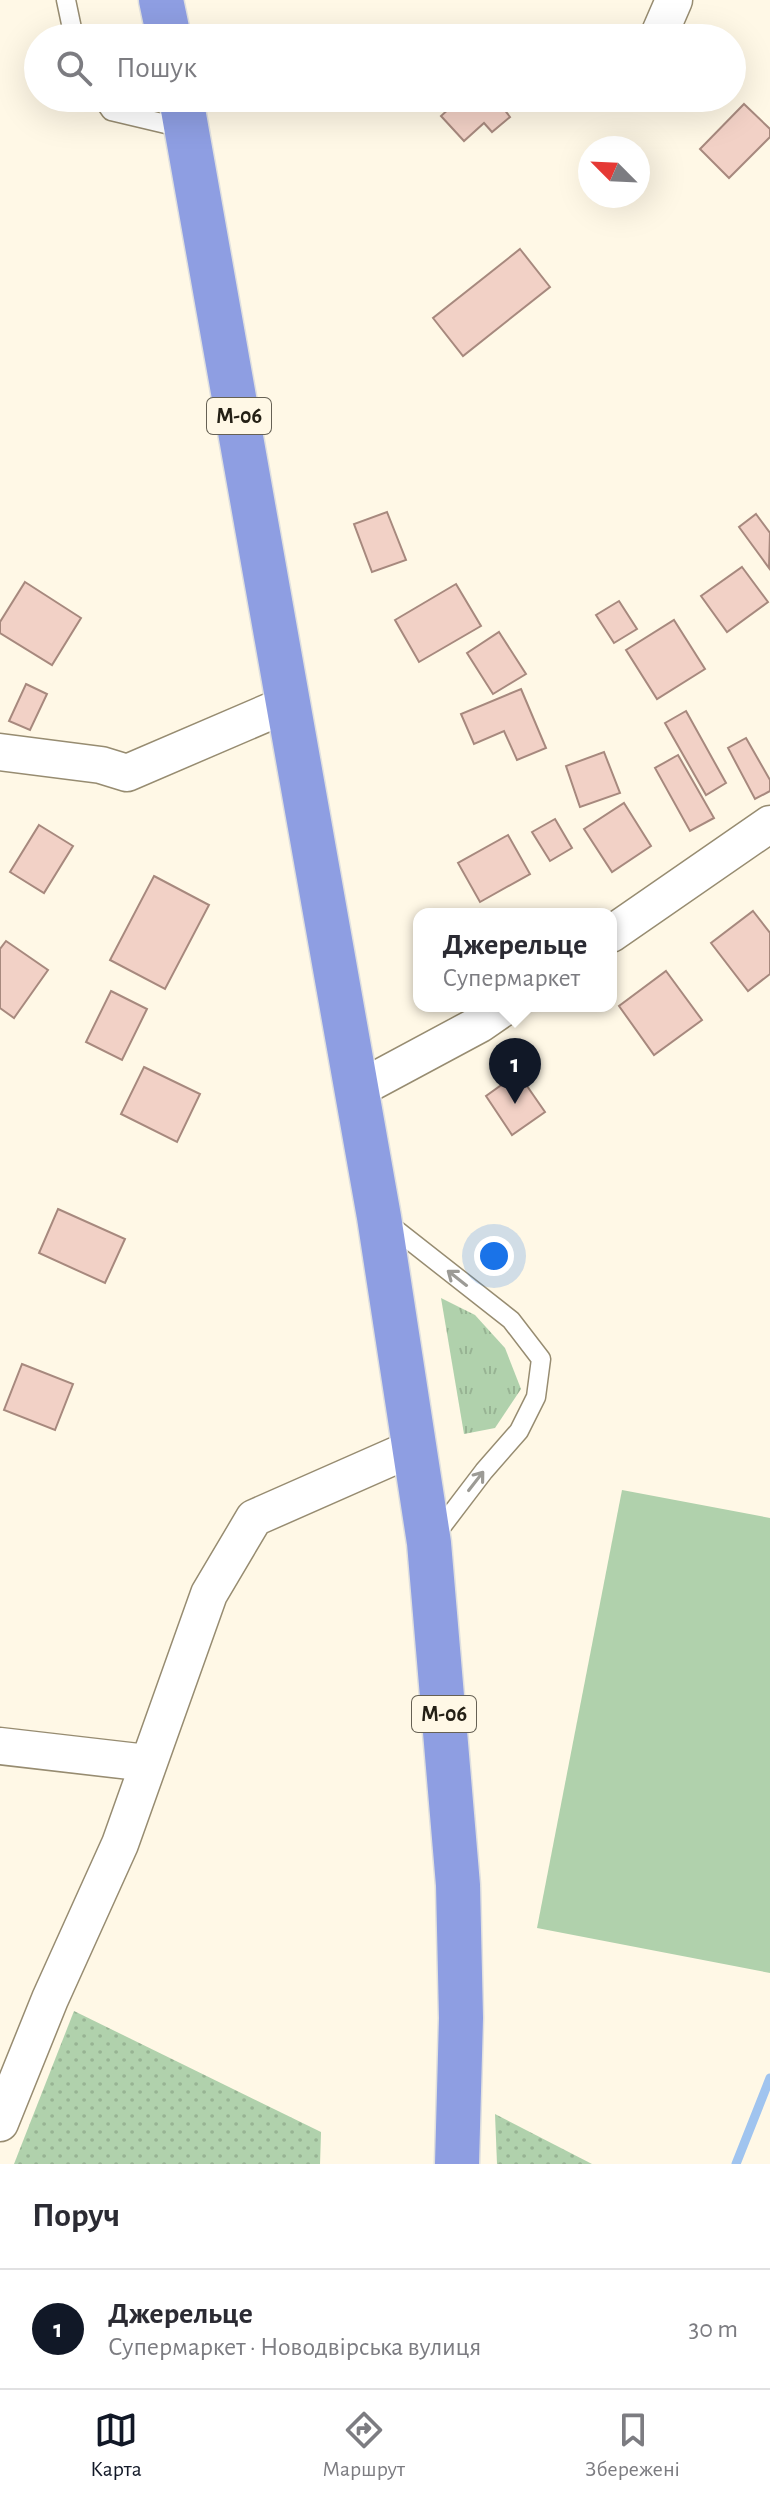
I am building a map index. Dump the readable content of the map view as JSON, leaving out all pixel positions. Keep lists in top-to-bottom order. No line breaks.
{"streets":{"highway":["М-06"]},"north":"top left","page":{"search":"Пошук","popup":["Джерельце","Супермаркет"],"pins":"1","heading":"Поруч","list":[{"mark":"1","name":"Джерельце","note":"Супермаркет · Новодвірська вулиця","value":"30 m"}],"nav":["Карта","Маршрут","Збережені"]}}
